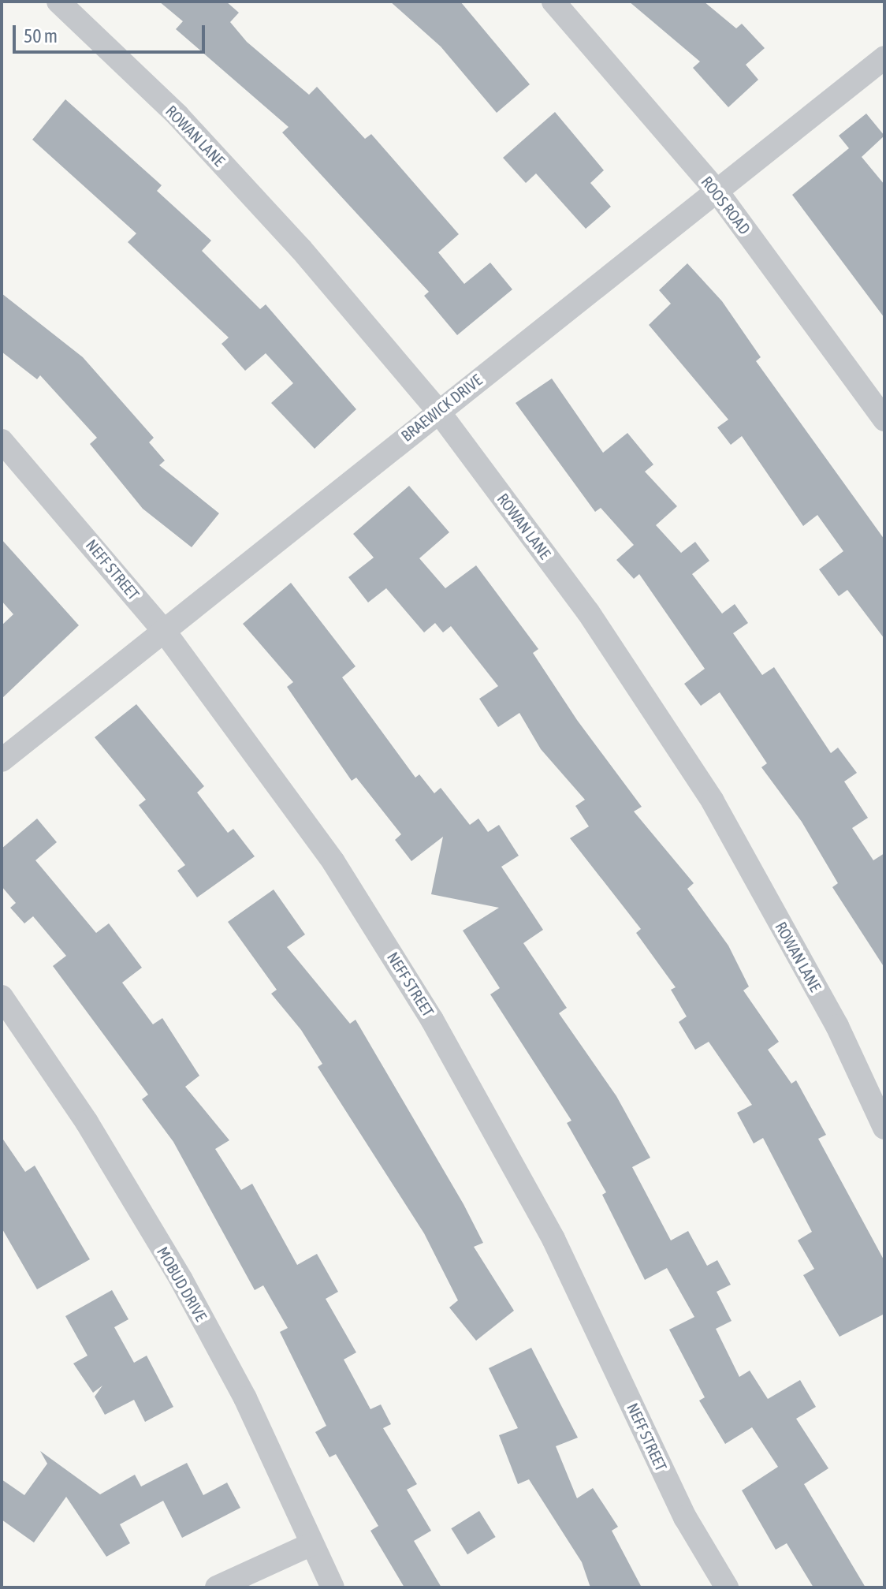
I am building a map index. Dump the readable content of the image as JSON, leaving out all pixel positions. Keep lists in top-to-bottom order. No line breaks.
{"streets":{"street":["ROWAN LANE","ROOS ROAD","BRAEWICK DRIVE","NEFF STREET","MOBUD DRIVE"]},"crossings":[["ROWAN LANE","BRAEWICK DRIVE"],["ROOS ROAD","BRAEWICK DRIVE"],["BRAEWICK DRIVE","NEFF STREET"]],"scale_bar":"50 m"}
